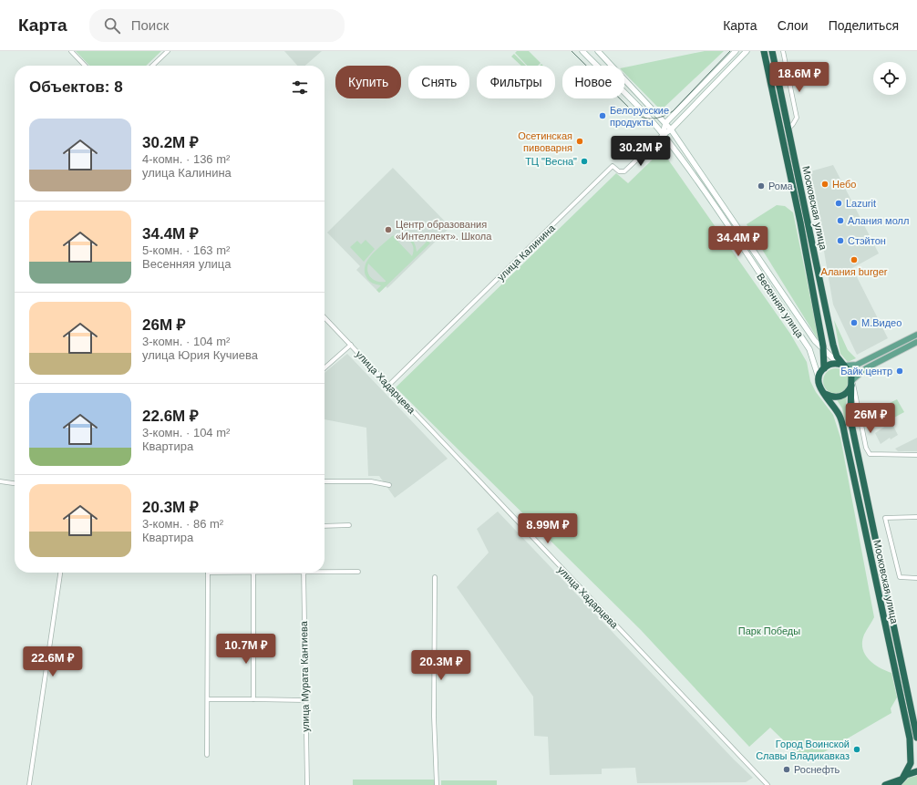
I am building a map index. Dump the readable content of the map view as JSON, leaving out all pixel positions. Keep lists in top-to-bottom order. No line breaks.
{"streets":{"highway":["Московская улица"],"street":["улица Калинина","Весенняя улица","улица Хадарцева","улица Мурата Кантиева"]},"crossings":[["Московская улица","Весенняя улица"],["улица Калинина","Весенняя улица"],["улица Калинина","улица Хадарцева"]],"parks":["Парк Победы"],"places":["Белорусские продукты","Осетинская пивоварня","ТЦ \"Весна\"","Небо","Рома","Lazurit","Алания молл","Центр образования «Интеллект». Школа","Стэйтон","Алания burger","М.Видео","Байк центр","Город Воинской Славы Владикавказ","Роснефть"],"page":{"header":"Карта","search":"Поиск","nav":["Карта","Слои","Поделиться"],"price":["18.6M ₽","30.2M ₽","34.4M ₽","26M ₽","8.99M ₽","10.7M ₽","22.6M ₽","20.3M ₽"],"chip":["Купить","Снять","Фильтры","Новое"],"heading":"Объектов: 8","list":[{"name":"30.2M ₽","note":"4-комн. · 136 m² · улица Калинина"},{"name":"34.4M ₽","note":"5-комн. · 163 m² · Весенняя улица"},{"name":"26M ₽","note":"3-комн. · 104 m² · улица Юрия Кучиева"},{"name":"22.6M ₽","note":"3-комн. · 104 m² · Квартира"},{"name":"20.3M ₽","note":"3-комн. · 86 m² · Квартира"}]}}
